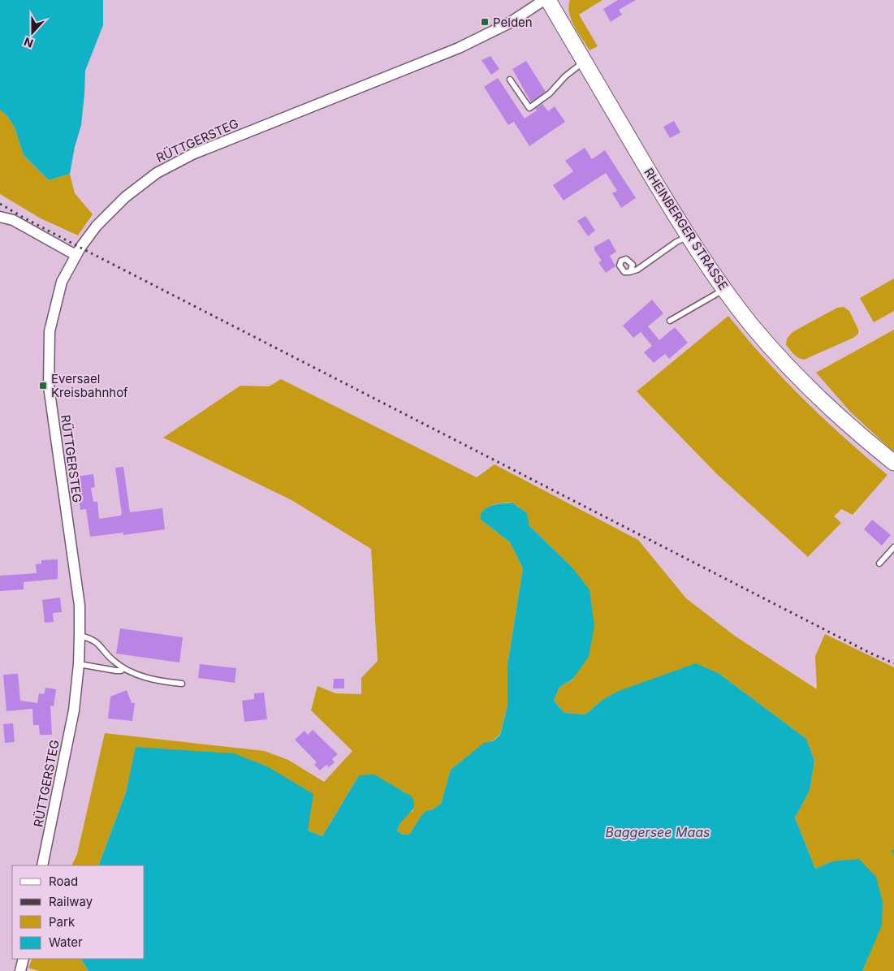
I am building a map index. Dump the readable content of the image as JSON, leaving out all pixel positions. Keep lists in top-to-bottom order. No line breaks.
{"streets":{"main road":["RHEINBERGER STRASSE"],"street":["RÜTTGERSTEG"]},"water":["Baggersee Maas"],"places":{"transit":["Pelden","Eversael Kreisbahnhof"]},"legend":["Road","Railway","Park","Water"],"north":"bottom"}
